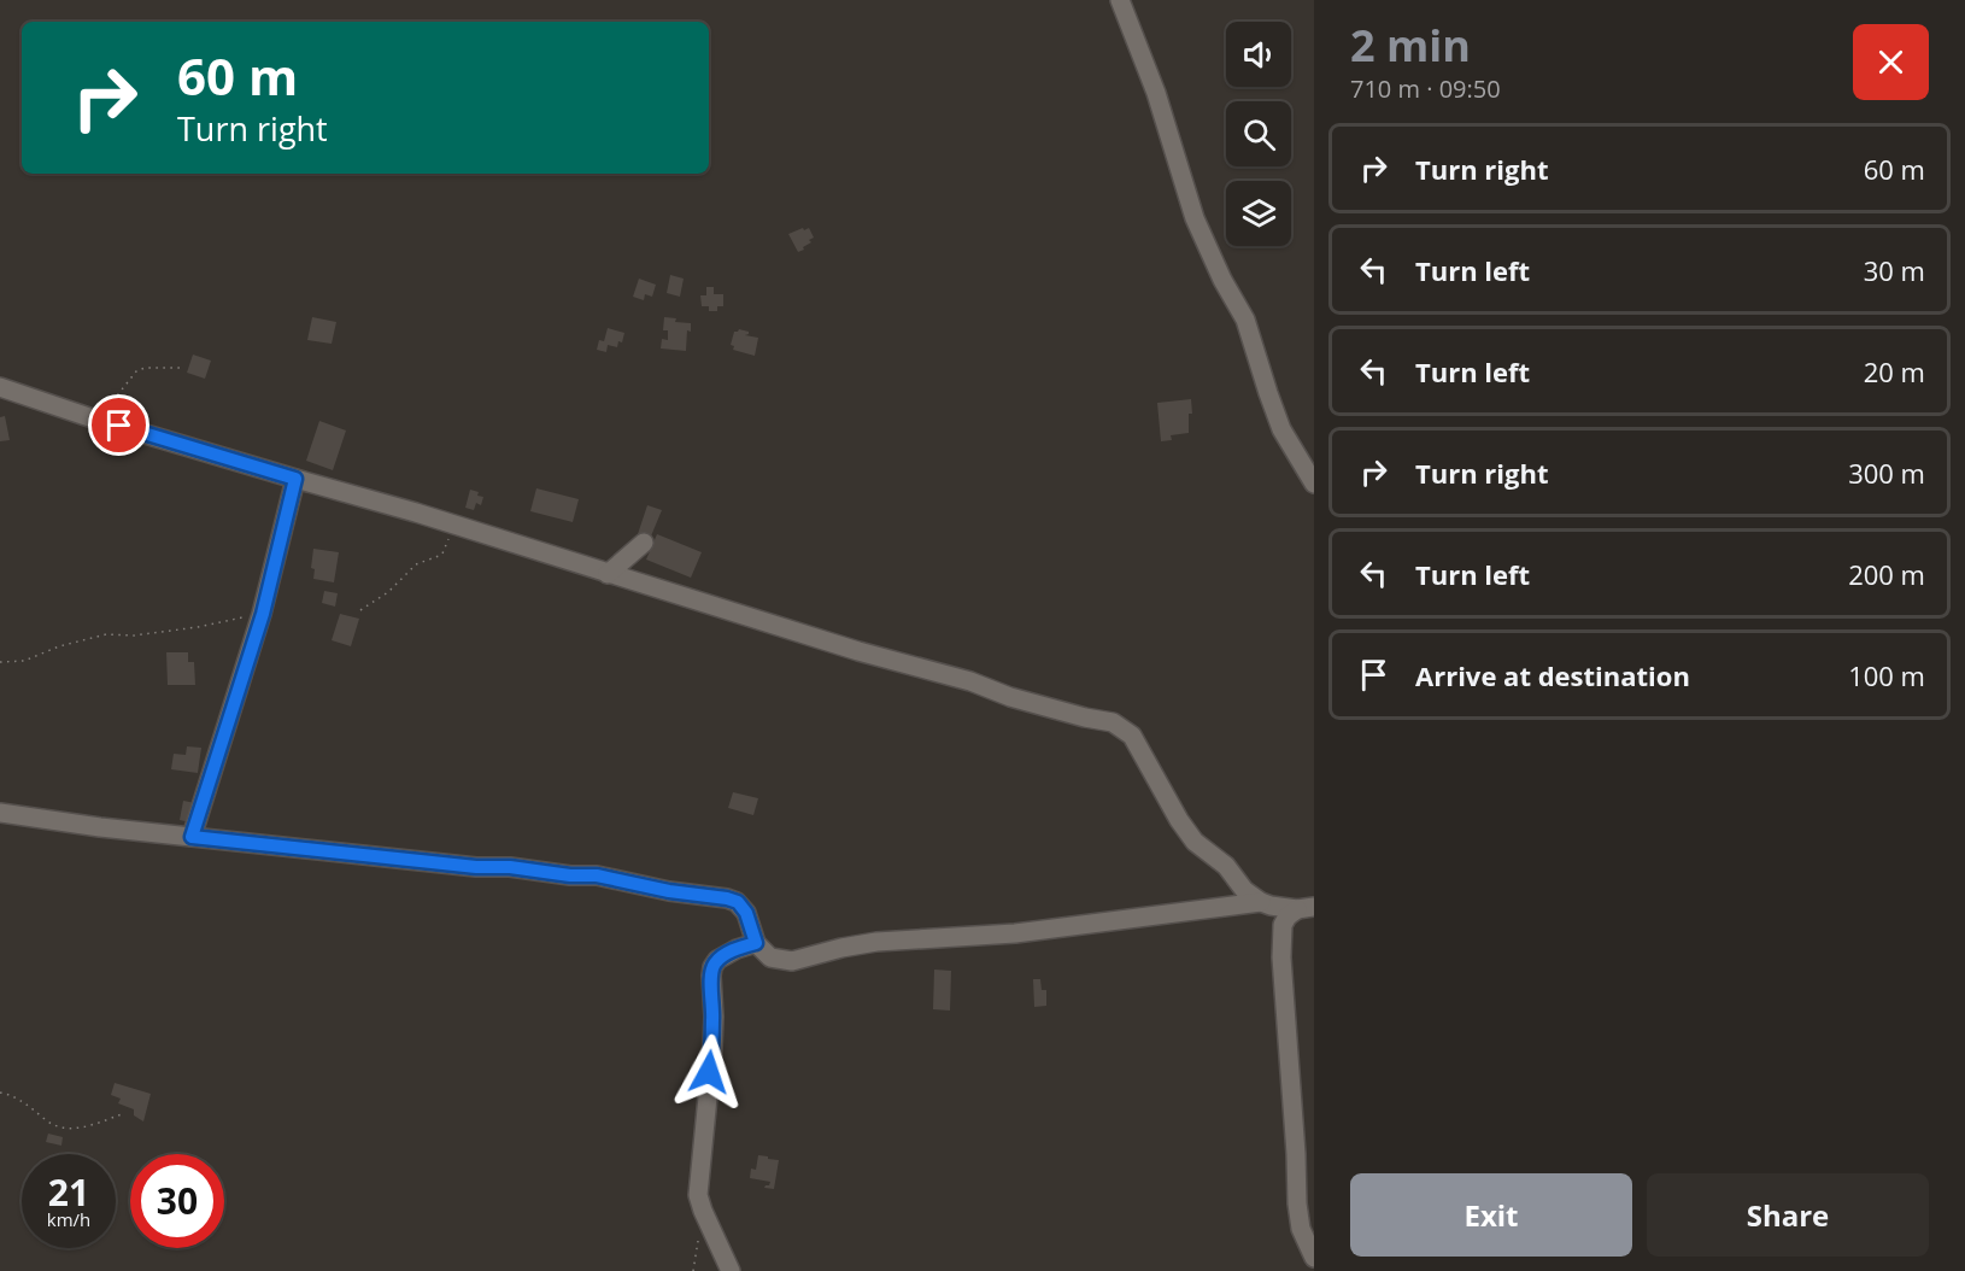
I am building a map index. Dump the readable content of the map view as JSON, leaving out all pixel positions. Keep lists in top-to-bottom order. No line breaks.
{"page":{"heading":["2 min","710 m · 09:50"],"turn":["60 m","Turn right"],"list":[{"name":"Turn right","value":"60 m"},{"name":"Turn left","value":"30 m"},{"name":"Turn left","value":"20 m"},{"name":"Turn right","value":"300 m"},{"name":"Turn left","value":"200 m"},{"name":"Arrive at destination","value":"100 m"}],"speed":"21 km/h","limit":"30","buttons":["Exit","Share"]}}
